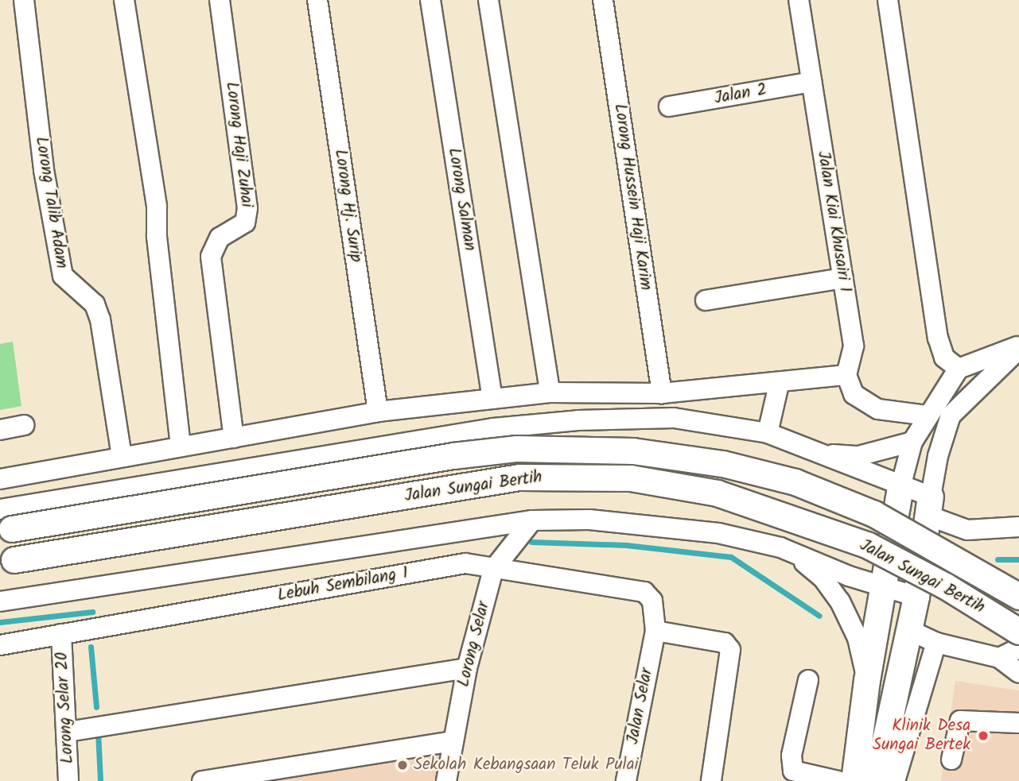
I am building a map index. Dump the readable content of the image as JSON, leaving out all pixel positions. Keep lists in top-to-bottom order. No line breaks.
{"streets":{"main road":["Jalan Sungai Bertih"],"street":["Jalan 2","Lorong Haji Zuhai","Lorong Hussein Haji Karim","Lorong Salman","Lorong Talib Adam","Lorong Hj. Surip","Jalan Kiai Khusairi 1","Lebuh Sembilang 1","Lorong Selar","Jalan Selar","Lorong Selar 20"]},"crossings":[["Jalan 2","Jalan Kiai Khusairi 1"],["Lebuh Sembilang 1","Lorong Selar"],["Lebuh Sembilang 1","Jalan Selar"],["Lebuh Sembilang 1","Lorong Selar 20"]],"places":["Klinik Desa Sungai Bertek","Sekolah Kebangsaan Teluk Pulai"]}
